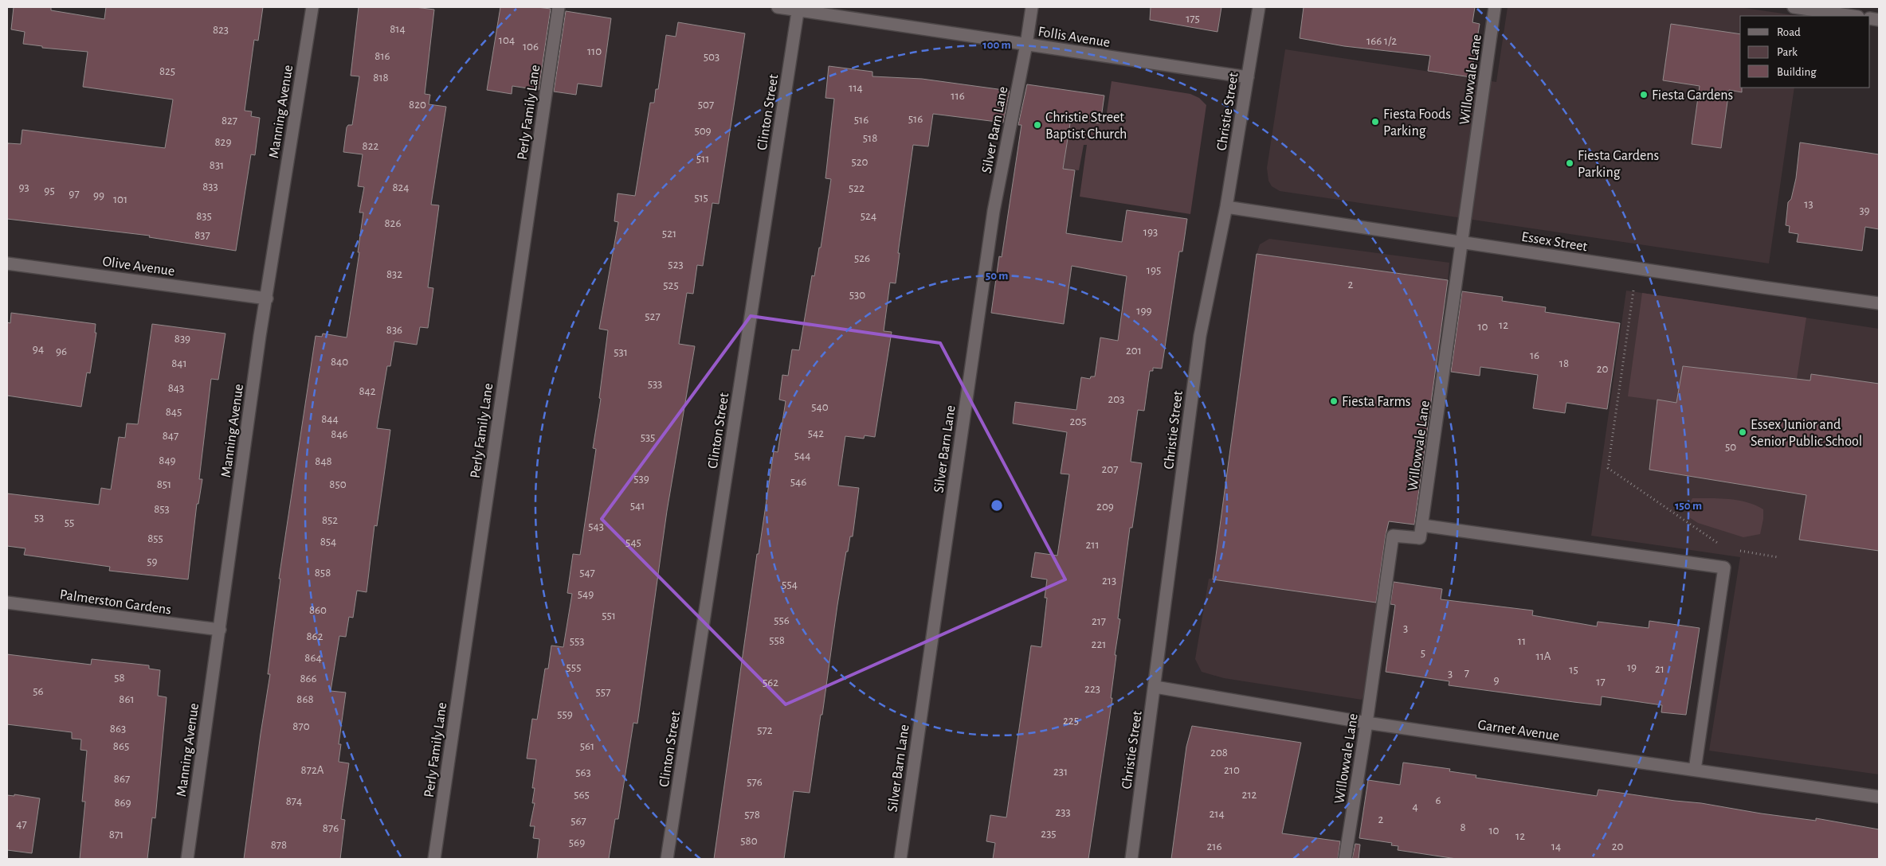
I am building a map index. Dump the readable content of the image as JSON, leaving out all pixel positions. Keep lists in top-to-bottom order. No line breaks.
{"streets":{"street":["Follis Avenue","Willowvale Lane","Manning Avenue","Christie Street","Perly Family Lane","Clinton Street","Silver Barn Lane","Essex Street","Olive Avenue","Palmerston Gardens","Garnet Avenue"]},"crossings":[["Follis Avenue","Christie Street"],["Follis Avenue","Clinton Street"],["Follis Avenue","Silver Barn Lane"],["Willowvale Lane","Essex Street"],["Willowvale Lane","Garnet Avenue"],["Manning Avenue","Olive Avenue"],["Manning Avenue","Palmerston Gardens"],["Christie Street","Essex Street"],["Christie Street","Garnet Avenue"]],"places":["Fiesta Gardens","Fiesta Foods Parking","Christie Street Baptist Church","Fiesta Gardens Parking","Fiesta Farms","Essex Junior and Senior Public School"],"house_numbers":["175","814","823","104","166 1/2","106","110","816","503","825","818","114","116","820","507","516","516","827","509","518","829","822","511","520","831","833","93","824","522","95","97","99","515","101","13","39","835","524","826","193","521","837","526","523","195","832","2","525","530","199","527","12","10","836","839","94","201","96","531","16","840","841","18","20","533","843","842","203","540","845","844","205","542","846","847","535","50","544","849","848","207","539","546","851","850","541","209","853","53","852","55","543","855","854","545","211","59","858","547","213","554","549","860","551","556","217","3","862","558","553","11","221","5","11A","864","555","19","21","15","7","3","58","866","9","17","562","223","56","557","861","868","559","225","870","863","572","865","561","208","872A","210","231","563","867","576","565","212","6","874","869","4","233","214","578","2","567","47","8","876","10","235","871","12","580","569","878","216","14","20"],"legend":["Road","Park","Building"],"rings":["100 m","50 m","150 m"]}
